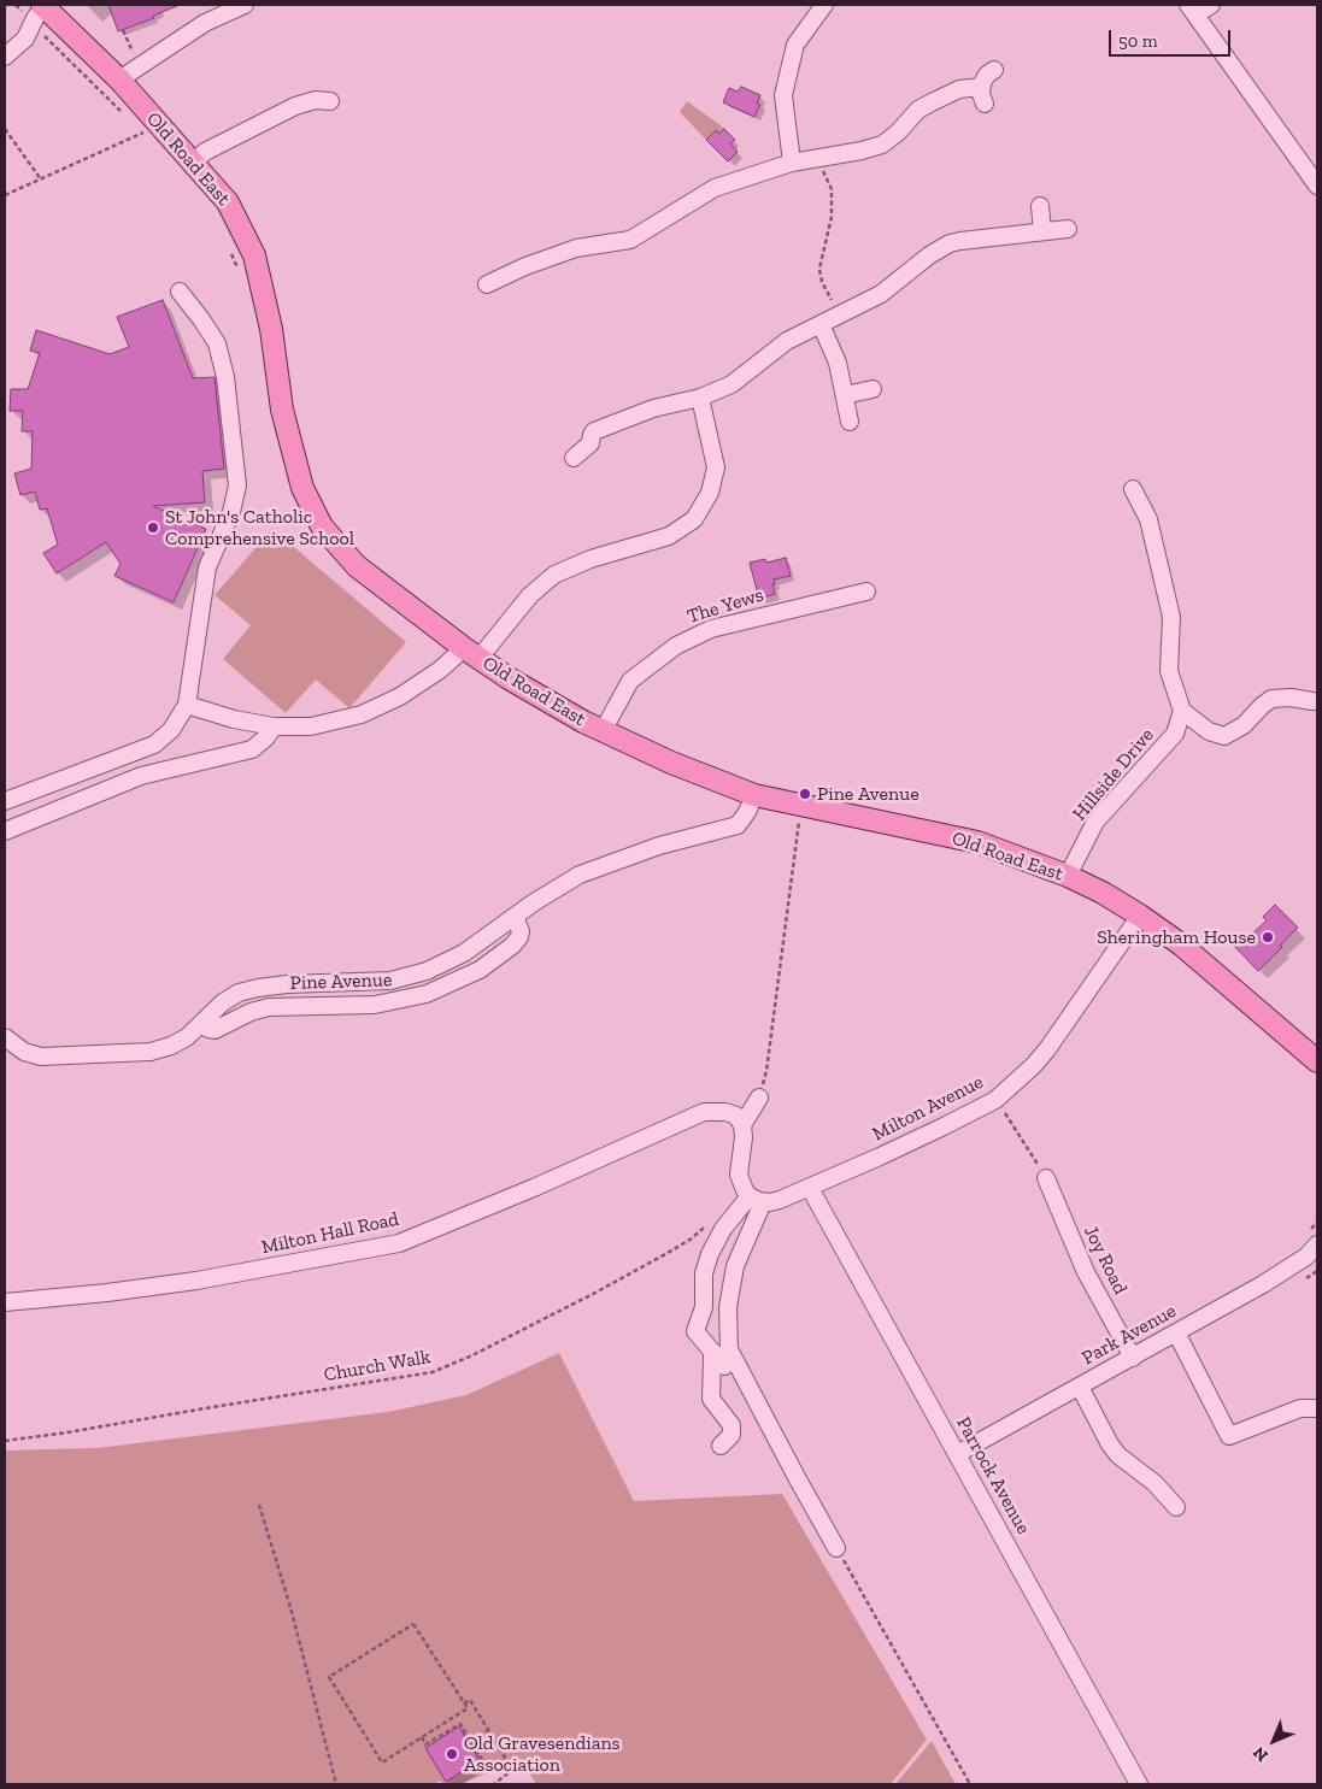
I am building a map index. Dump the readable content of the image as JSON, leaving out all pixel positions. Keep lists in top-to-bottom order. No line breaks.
{"streets":{"main road":["Old Road East"],"street":["The Yews","Hillside Drive","Pine Avenue","Milton Avenue","Milton Hall Road","Joy Road","Park Avenue","Parrock Avenue"],"path":["Church Walk"]},"crossings":[["Old Road East","The Yews"],["Old Road East","Hillside Drive"],["Old Road East","Pine Avenue"],["Old Road East","Milton Avenue"],["Milton Avenue","Parrock Avenue"],["Joy Road","Park Avenue"],["Park Avenue","Parrock Avenue"]],"places":["St John's Catholic Comprehensive School","Pine Avenue","Sheringham House","Old Gravesendians Association"],"scale_bar":"50 m","north":"bottom left"}
